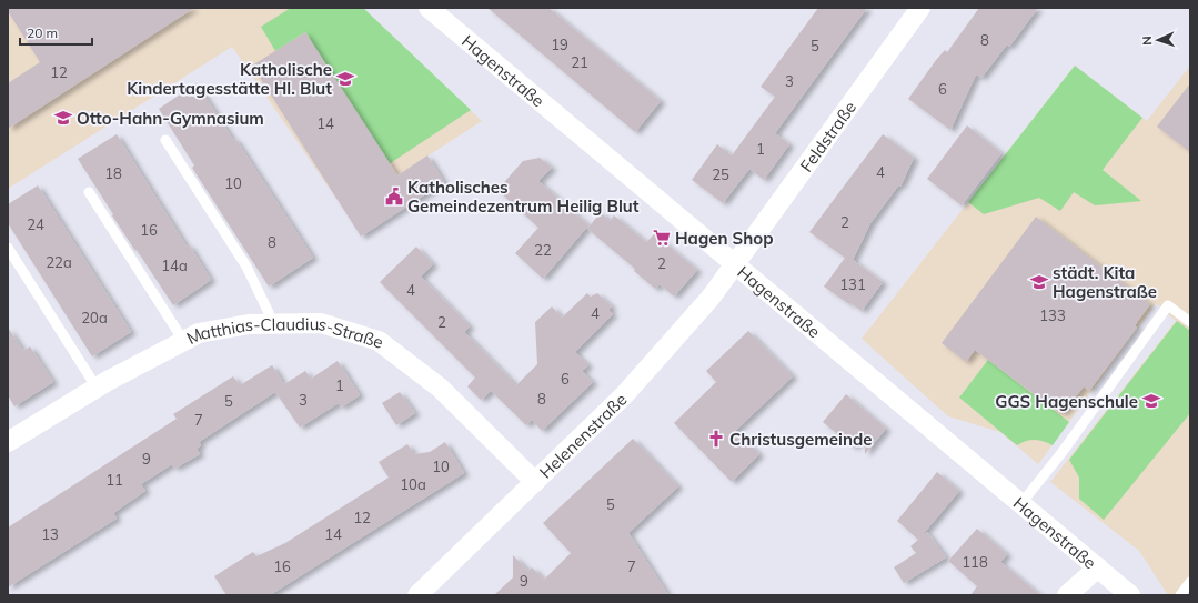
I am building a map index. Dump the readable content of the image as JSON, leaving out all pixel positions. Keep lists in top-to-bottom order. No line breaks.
{"streets":{"street":["Hagenstraße","Feldstraße","Matthias-Claudius-Straße","Helenenstraße"]},"crossings":[["Hagenstraße","Feldstraße"],["Hagenstraße","Helenenstraße"],["Feldstraße","Helenenstraße"],["Matthias-Claudius-Straße","Helenenstraße"]],"places":{"school or university":["Katholische Kindertagesstätte Hl. Blut","Otto-Hahn-Gymnasium","städt. Kita Hagenstraße","GGS Hagenschule"],"public building":["Katholisches Gemeindezentrum Heilig Blut"],"supermarket":["Hagen Shop"],"church":["Christusgemeinde"]},"house_numbers":["8","19","5","21","12","3","6","14","1","4","18","25","10","2","24","16","8","22","22a","2","14a","131","4","4","133","20a","2","6","1","8","3","5","7","9","10","11","10a","5","12","13","14","118","16","7","9"],"scale_bar":"20 m","north":"left"}
